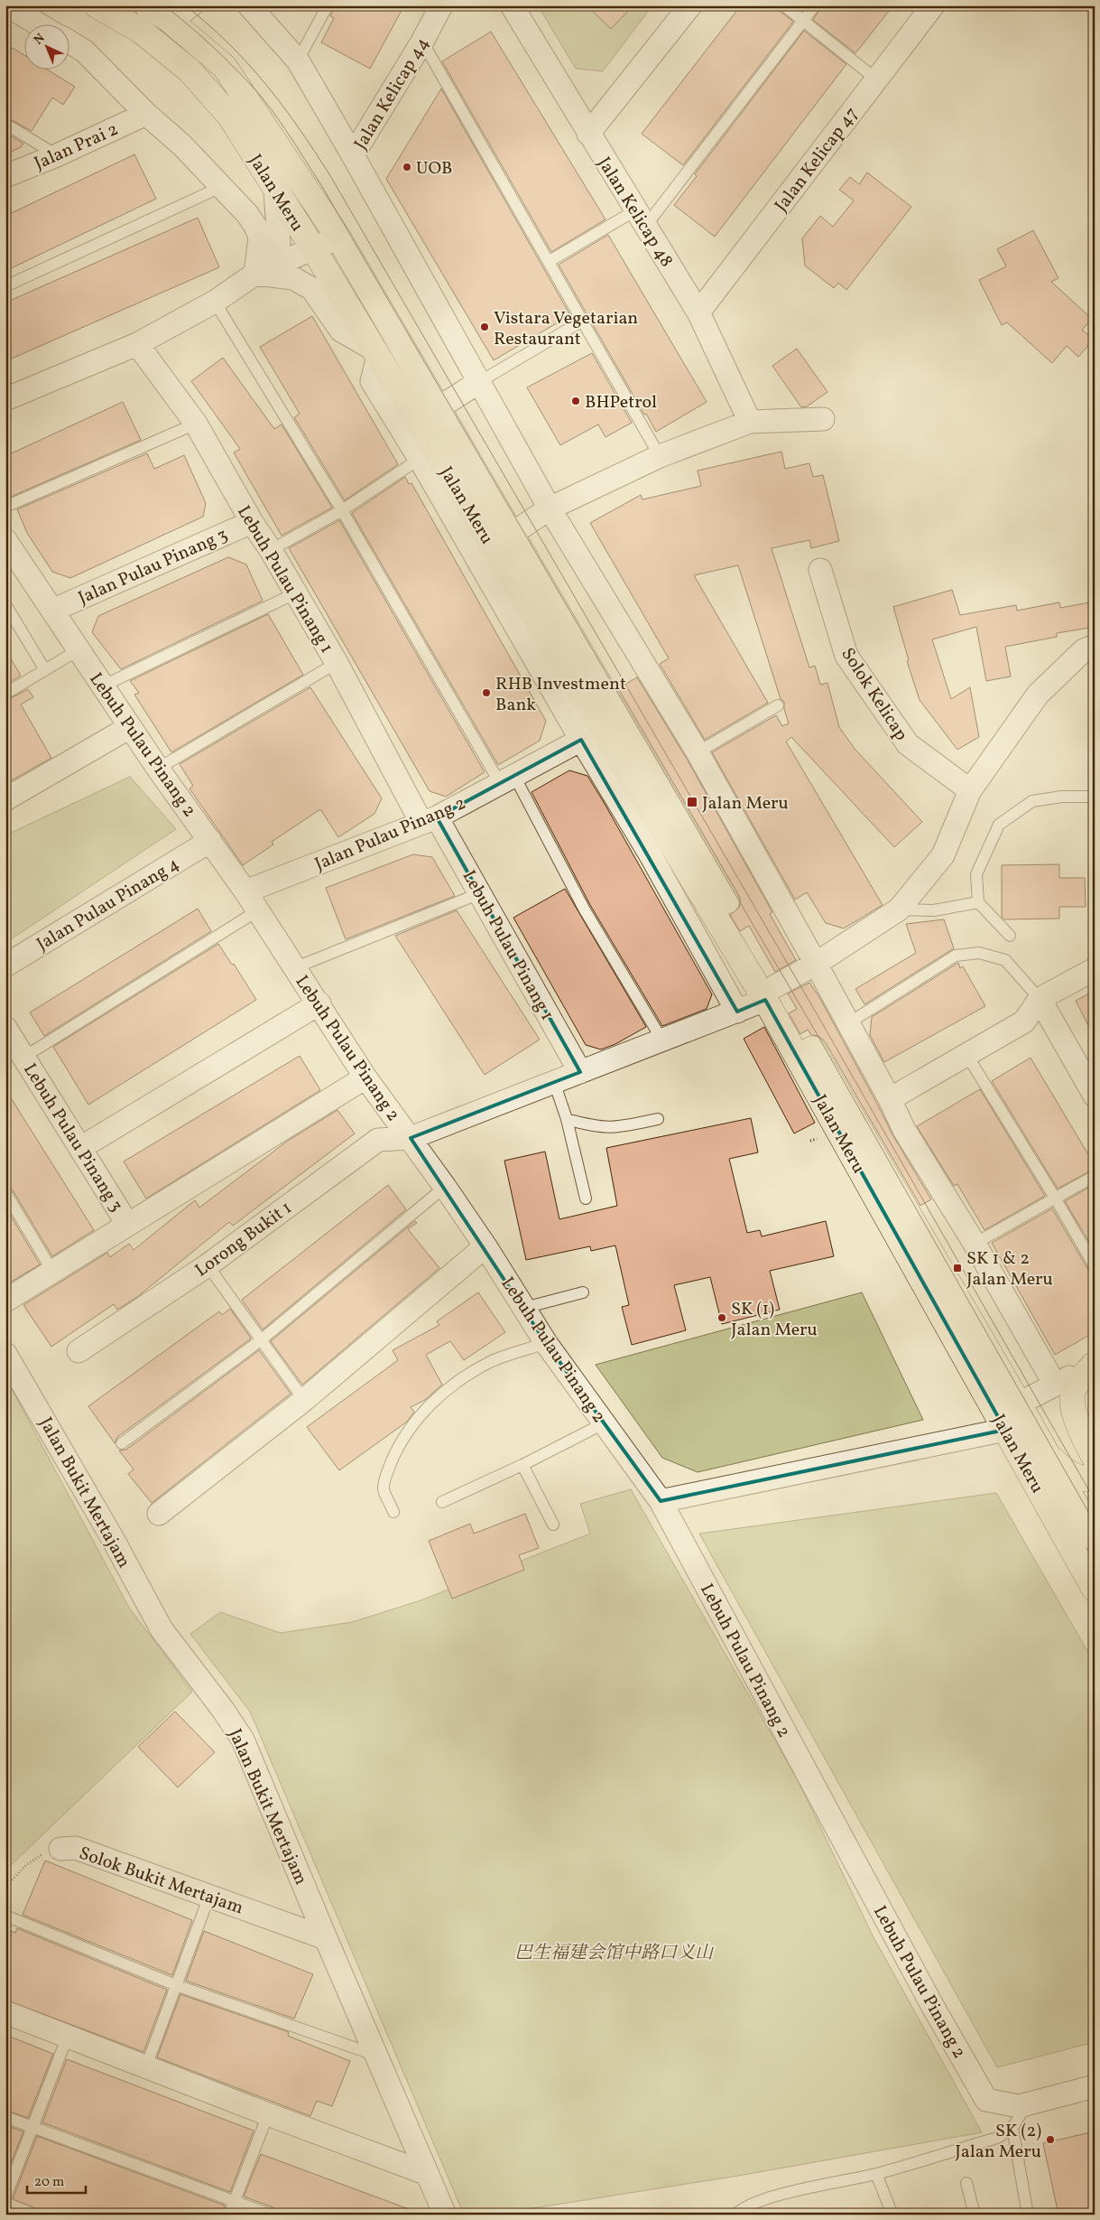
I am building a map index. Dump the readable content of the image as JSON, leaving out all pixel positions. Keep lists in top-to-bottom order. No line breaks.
{"streets":{"highway":["Jalan Meru"],"street":["Jalan Kelicap 44","Jalan Prai 2","Jalan Kelicap 47","Jalan Kelicap 48","Jalan Pulau Pinang 3","Lebuh Pulau Pinang 1","Solok Kelicap","Lebuh Pulau Pinang 2","Jalan Pulau Pinang 2","Jalan Pulau Pinang 4","Lebuh Pulau Pinang 3","Lorong Bukit 1","Jalan Bukit Mertajam","Solok Bukit Mertajam"]},"crossings":[["Jalan Kelicap 47","Jalan Kelicap 48"],["Jalan Meru","Jalan Pulau Pinang 2"],["Jalan Meru","Lorong Bukit 1"],["Jalan Pulau Pinang 3","Lebuh Pulau Pinang 1"],["Jalan Pulau Pinang 3","Lebuh Pulau Pinang 2"],["Lebuh Pulau Pinang 1","Jalan Pulau Pinang 2"],["Lebuh Pulau Pinang 1","Lorong Bukit 1"],["Solok Kelicap","Lorong Bukit 1"],["Lebuh Pulau Pinang 2","Jalan Pulau Pinang 2"],["Lebuh Pulau Pinang 2","Jalan Pulau Pinang 4"],["Lebuh Pulau Pinang 2","Lorong Bukit 1"],["Jalan Bukit Mertajam","Solok Bukit Mertajam"]],"parks":["巴生福建会馆中路口义山"],"places":{"other":["UOB","Vistara Vegetarian Restaurant","BHPetrol","RHB Investment Bank","SK (1) Jalan Meru","SK (2) Jalan Meru"],"transit":["Jalan Meru","SK 1 & 2 Jalan Meru"]},"scale_bar":"20 m","north":"top left"}
